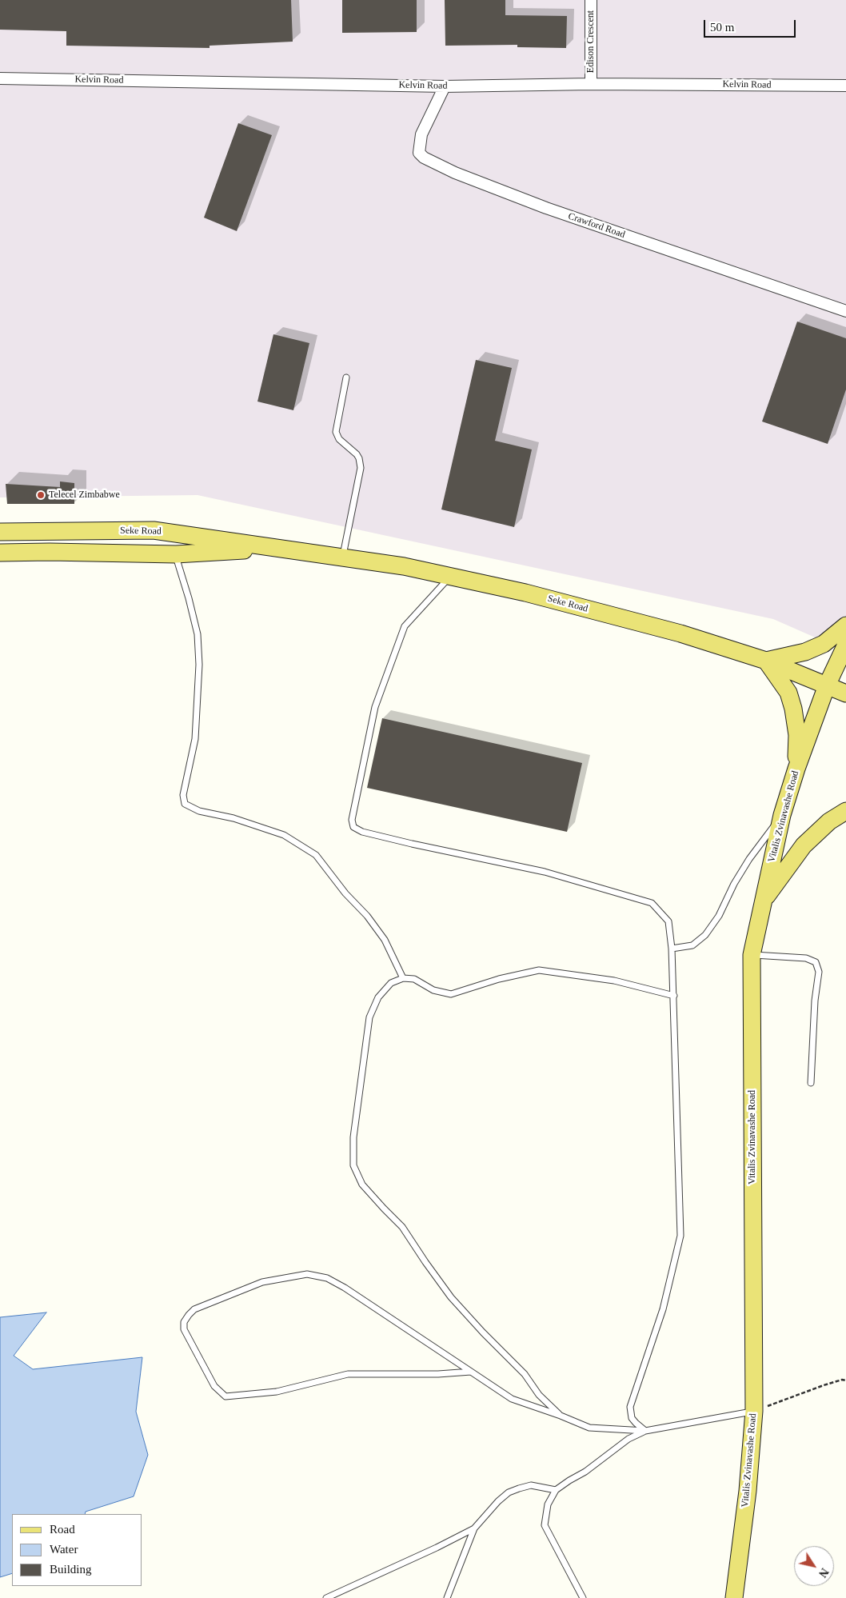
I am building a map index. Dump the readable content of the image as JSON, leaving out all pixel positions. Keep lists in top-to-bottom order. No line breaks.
{"streets":{"main road":["Seke Road","Vitalis Zvinavashe Road"],"street":["Edison Crescent","Kelvin Road","Crawford Road"]},"crossings":[["Edison Crescent","Kelvin Road"],["Kelvin Road","Crawford Road"],["Seke Road","Vitalis Zvinavashe Road"]],"places":["Telecel Zimbabwe"],"legend":["Road","Water","Building"],"scale_bar":"50 m","north":"bottom right"}
